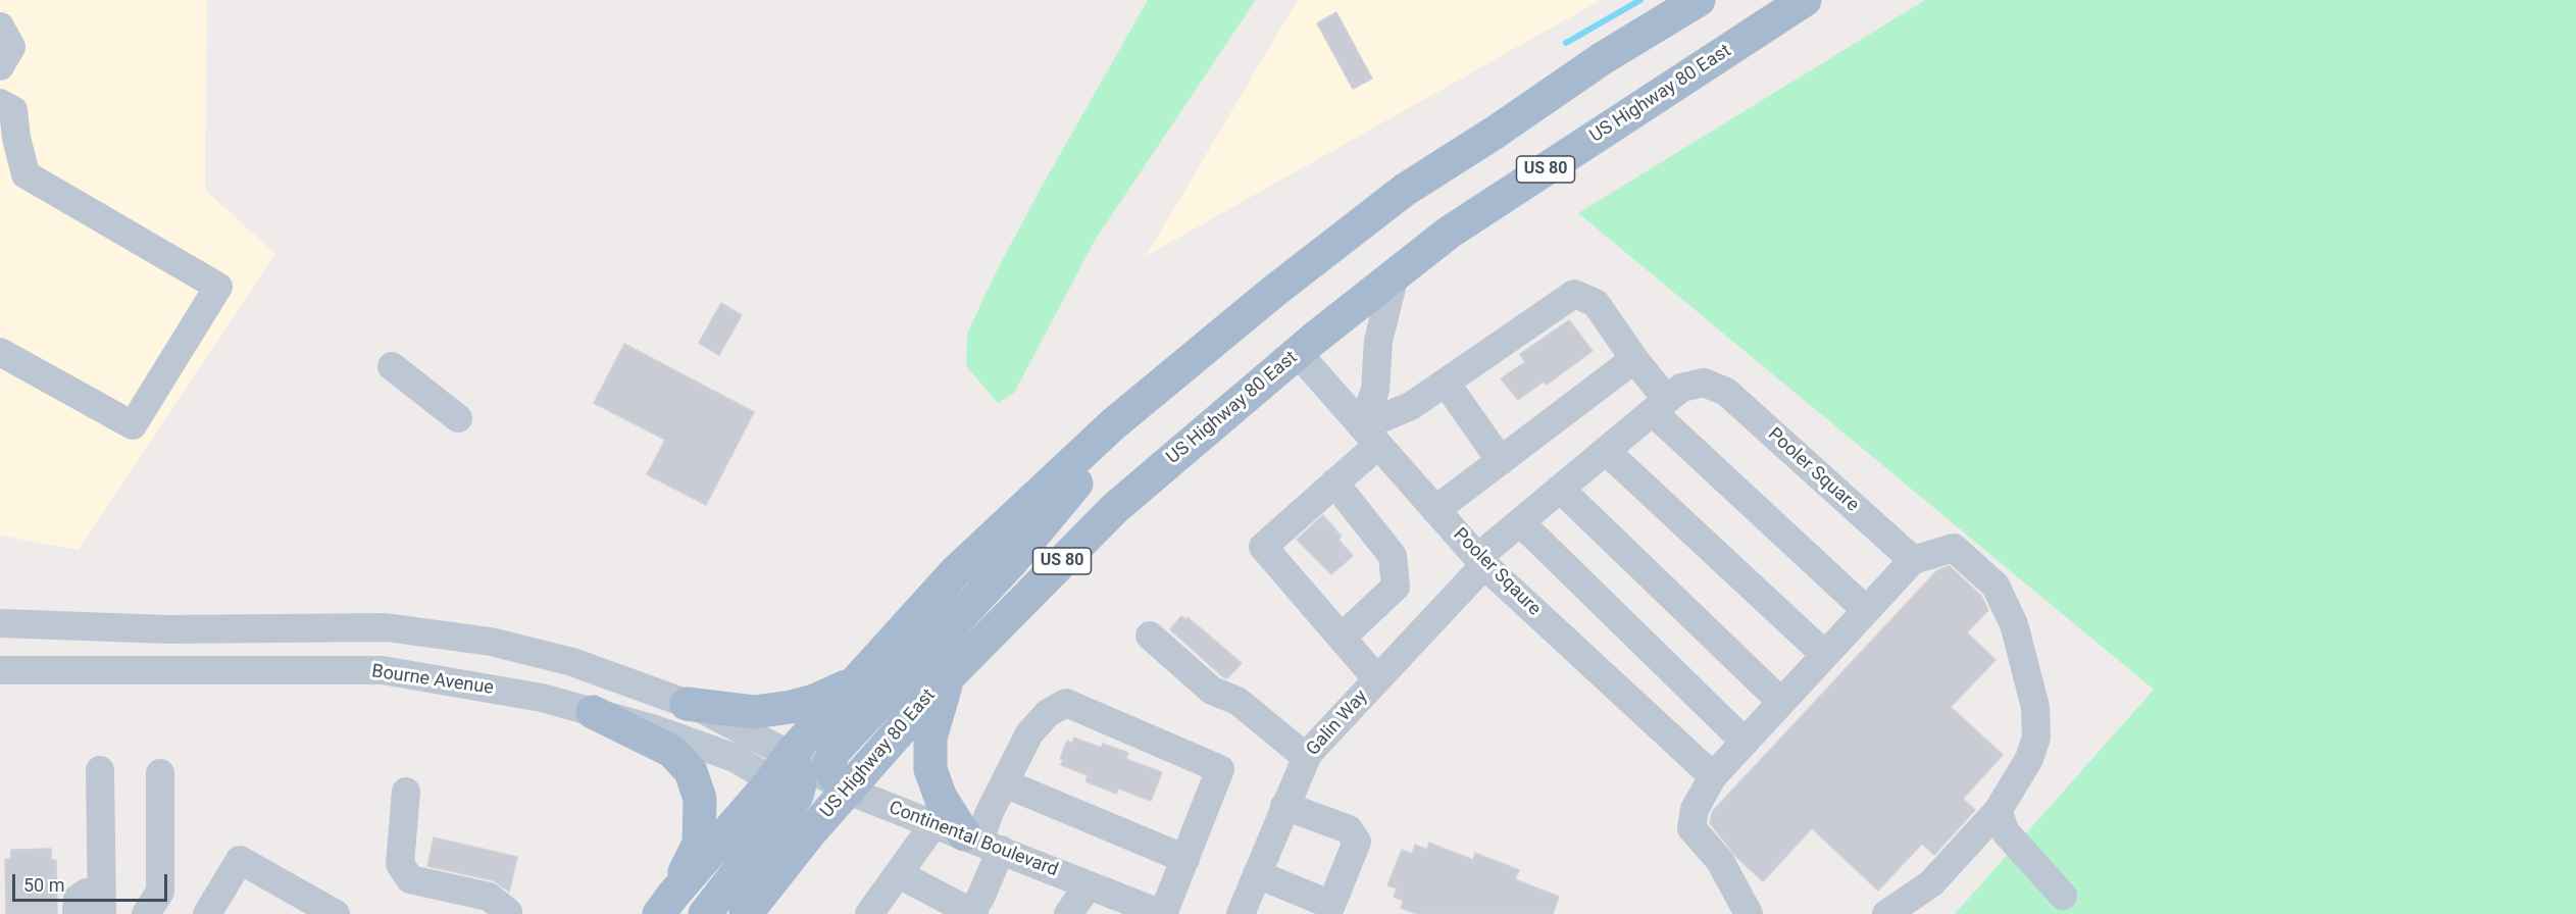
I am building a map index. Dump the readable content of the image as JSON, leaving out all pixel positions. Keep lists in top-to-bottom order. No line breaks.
{"streets":{"main road":["US Highway 80 East","US 80"],"street":["Pooler Square","Pooler Sqaure","Bourne Avenue","Galin Way","Continental Boulevard"]},"crossings":[["US Highway 80 East","Pooler Sqaure"],["US Highway 80 East","Continental Boulevard"],["Pooler Square","Pooler Sqaure"],["Pooler Square","Galin Way"],["Pooler Sqaure","Galin Way"],["Bourne Avenue","Continental Boulevard"]],"scale_bar":"50 m"}
